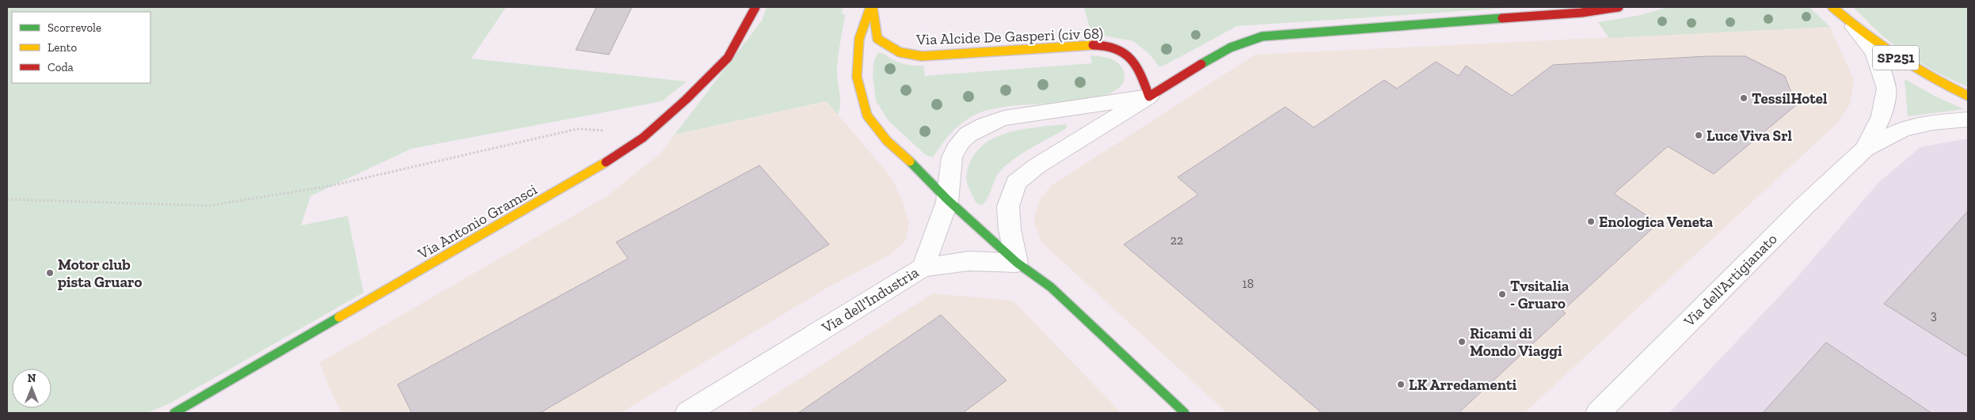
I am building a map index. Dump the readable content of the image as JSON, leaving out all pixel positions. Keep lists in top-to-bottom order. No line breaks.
{"streets":{"street":["Via Alcide De Gasperi (civ 68)","SP251","Via Antonio Gramsci","Via dell'Artigianato","Via dell'Industria"]},"crossings":[["Via Alcide De Gasperi (civ 68)","Via dell'Industria"]],"places":["TessilHotel","Luce Viva Srl","Enologica Veneta","Motor club pista Gruaro","Tvsitalia - Gruaro","Ricami di Mondo Viaggi","LK Arredamenti"],"house_numbers":["22","18","3"],"legend":["Scorrevole","Lento","Coda"],"north":"top"}
